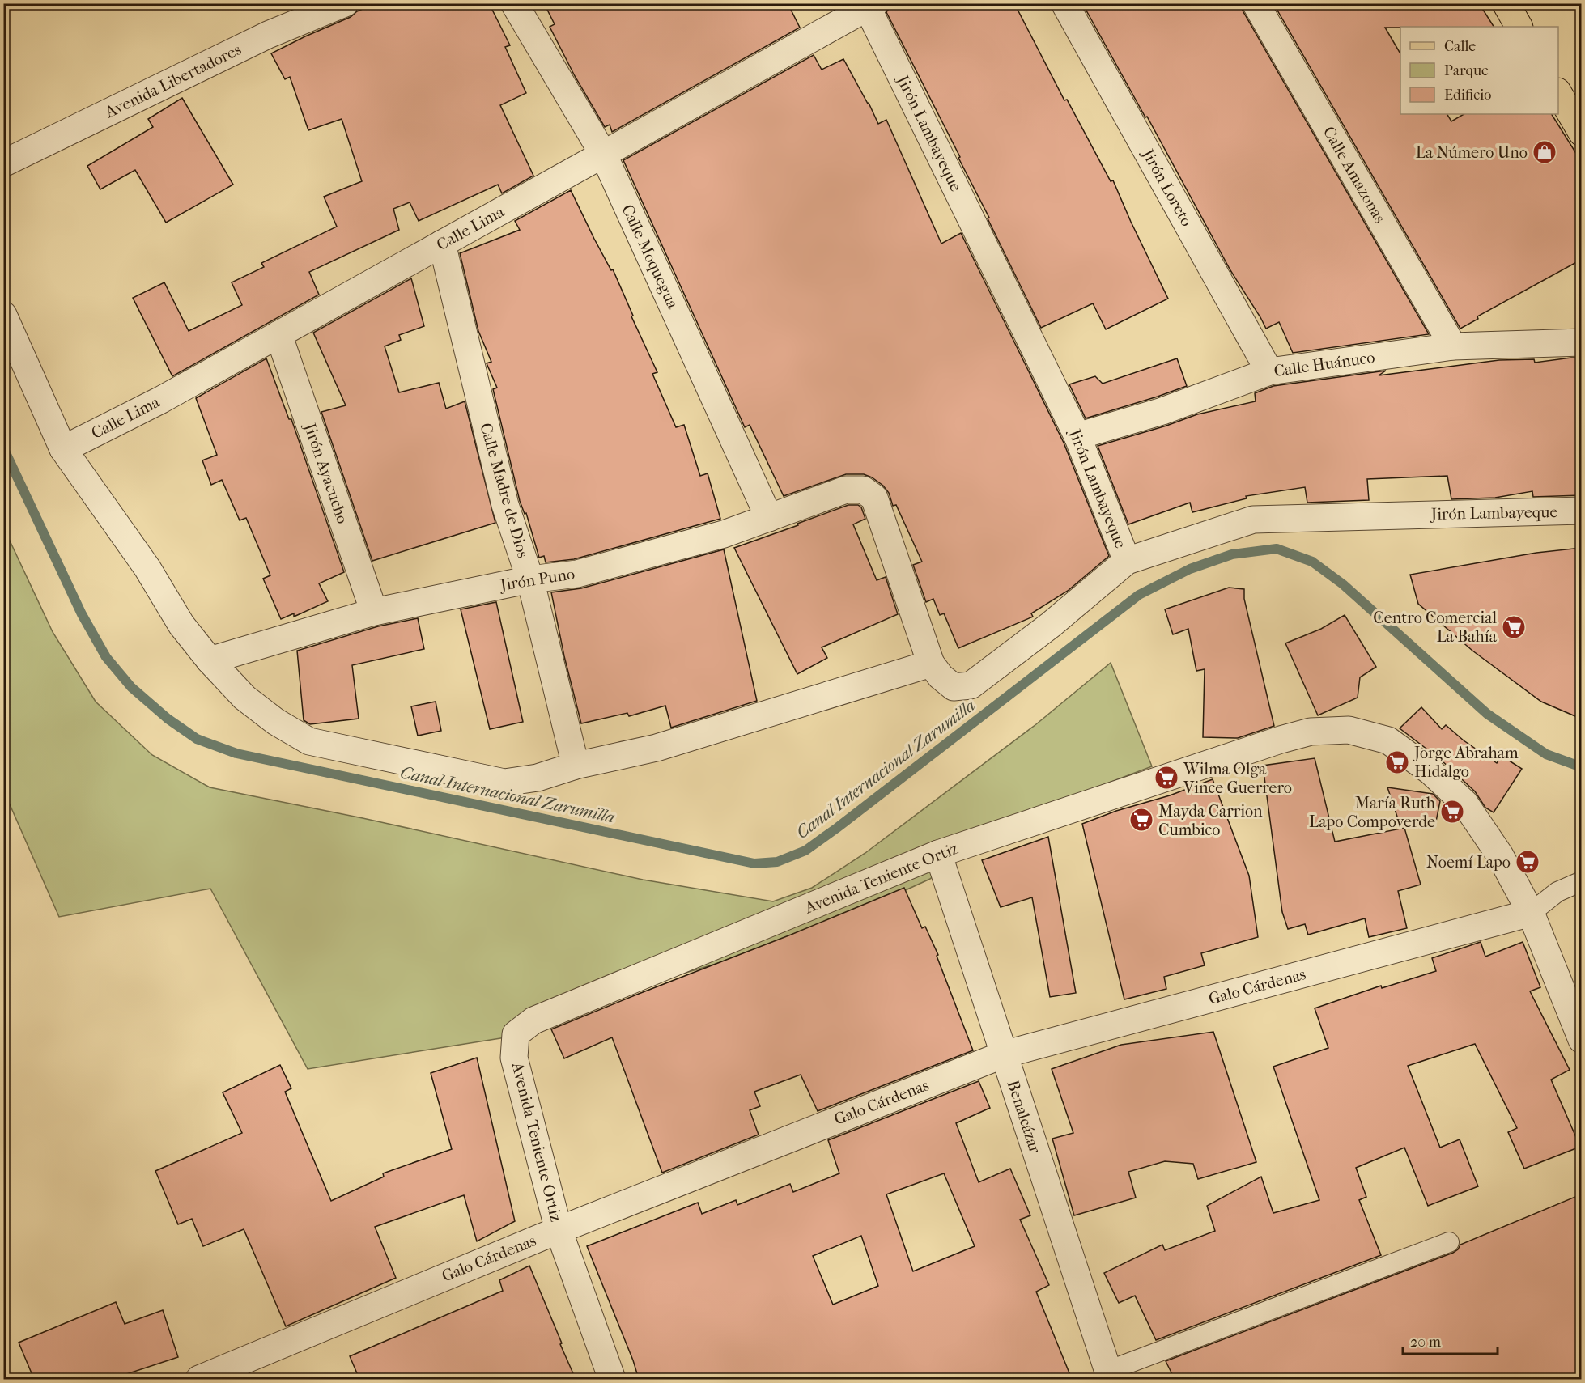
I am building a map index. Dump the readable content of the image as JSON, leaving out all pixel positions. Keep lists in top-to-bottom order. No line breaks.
{"streets":{"street":["Avenida Libertadores","Jirón Lambayeque","Calle Amazonas","Jirón Loreto","Calle Lima","Calle Moquegua","Calle Huánuco","Jirón Ayacucho","Calle Madre de Dios","Jirón Puno","Avenida Teniente Ortiz","Galo Cárdenas","Benalcázar"]},"crossings":[["Jirón Lambayeque","Calle Lima"],["Jirón Lambayeque","Calle Huánuco"],["Calle Amazonas","Calle Huánuco"],["Jirón Loreto","Calle Huánuco"],["Calle Lima","Calle Moquegua"],["Calle Lima","Jirón Ayacucho"],["Calle Lima","Calle Madre de Dios"],["Calle Moquegua","Jirón Puno"],["Jirón Ayacucho","Jirón Puno"],["Calle Madre de Dios","Jirón Puno"],["Avenida Teniente Ortiz","Galo Cárdenas"],["Avenida Teniente Ortiz","Benalcázar"],["Galo Cárdenas","Benalcázar"]],"water":["Canal Internacional Zarumilla"],"places":{"shop":["La Número Uno"],"supermarket":["Centro Comercial La Bahía","Jorge Abraham Hidalgo","Wilma Olga Vince Guerrero","María Ruth Lapo Compoverde","Mayda Carrion Cumbico","Noemí Lapo"]},"legend":["Calle","Parque","Edificio"],"scale_bar":"20 m"}
